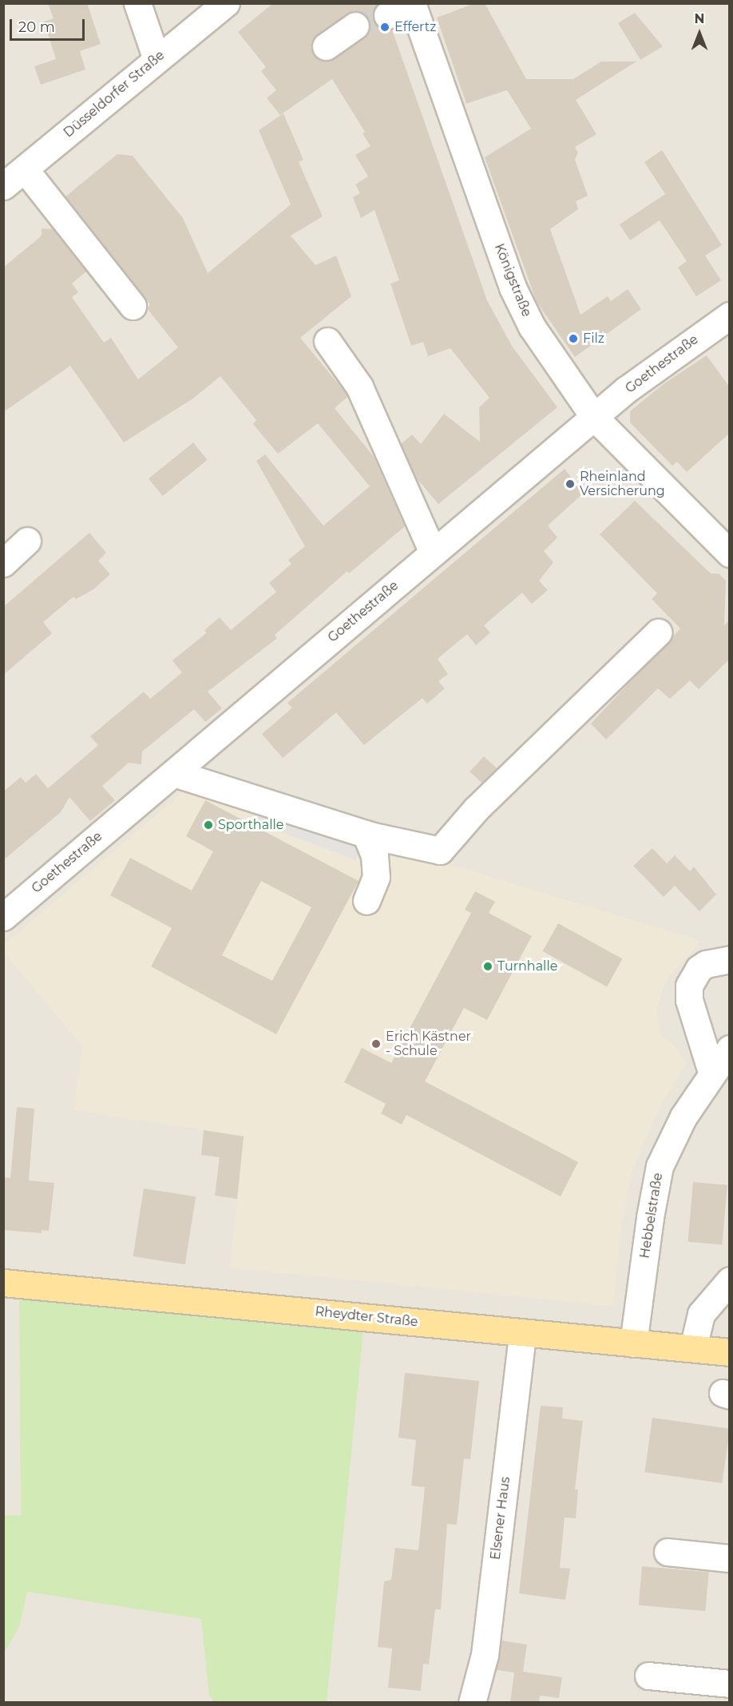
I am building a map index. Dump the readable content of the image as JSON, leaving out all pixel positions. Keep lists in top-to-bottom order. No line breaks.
{"streets":{"main road":["Rheydter Straße"],"street":["Düsseldorfer Straße","Königstraße","Goethestraße","Hebbelstraße","Elsener Haus"]},"crossings":[["Königstraße","Goethestraße"],["Hebbelstraße","Rheydter Straße"],["Rheydter Straße","Elsener Haus"]],"places":["Effertz","Filz","Rheinland Versicherung","Sporthalle","Turnhalle","Erich Kästner - Schule"],"scale_bar":"20 m","north":"top"}
